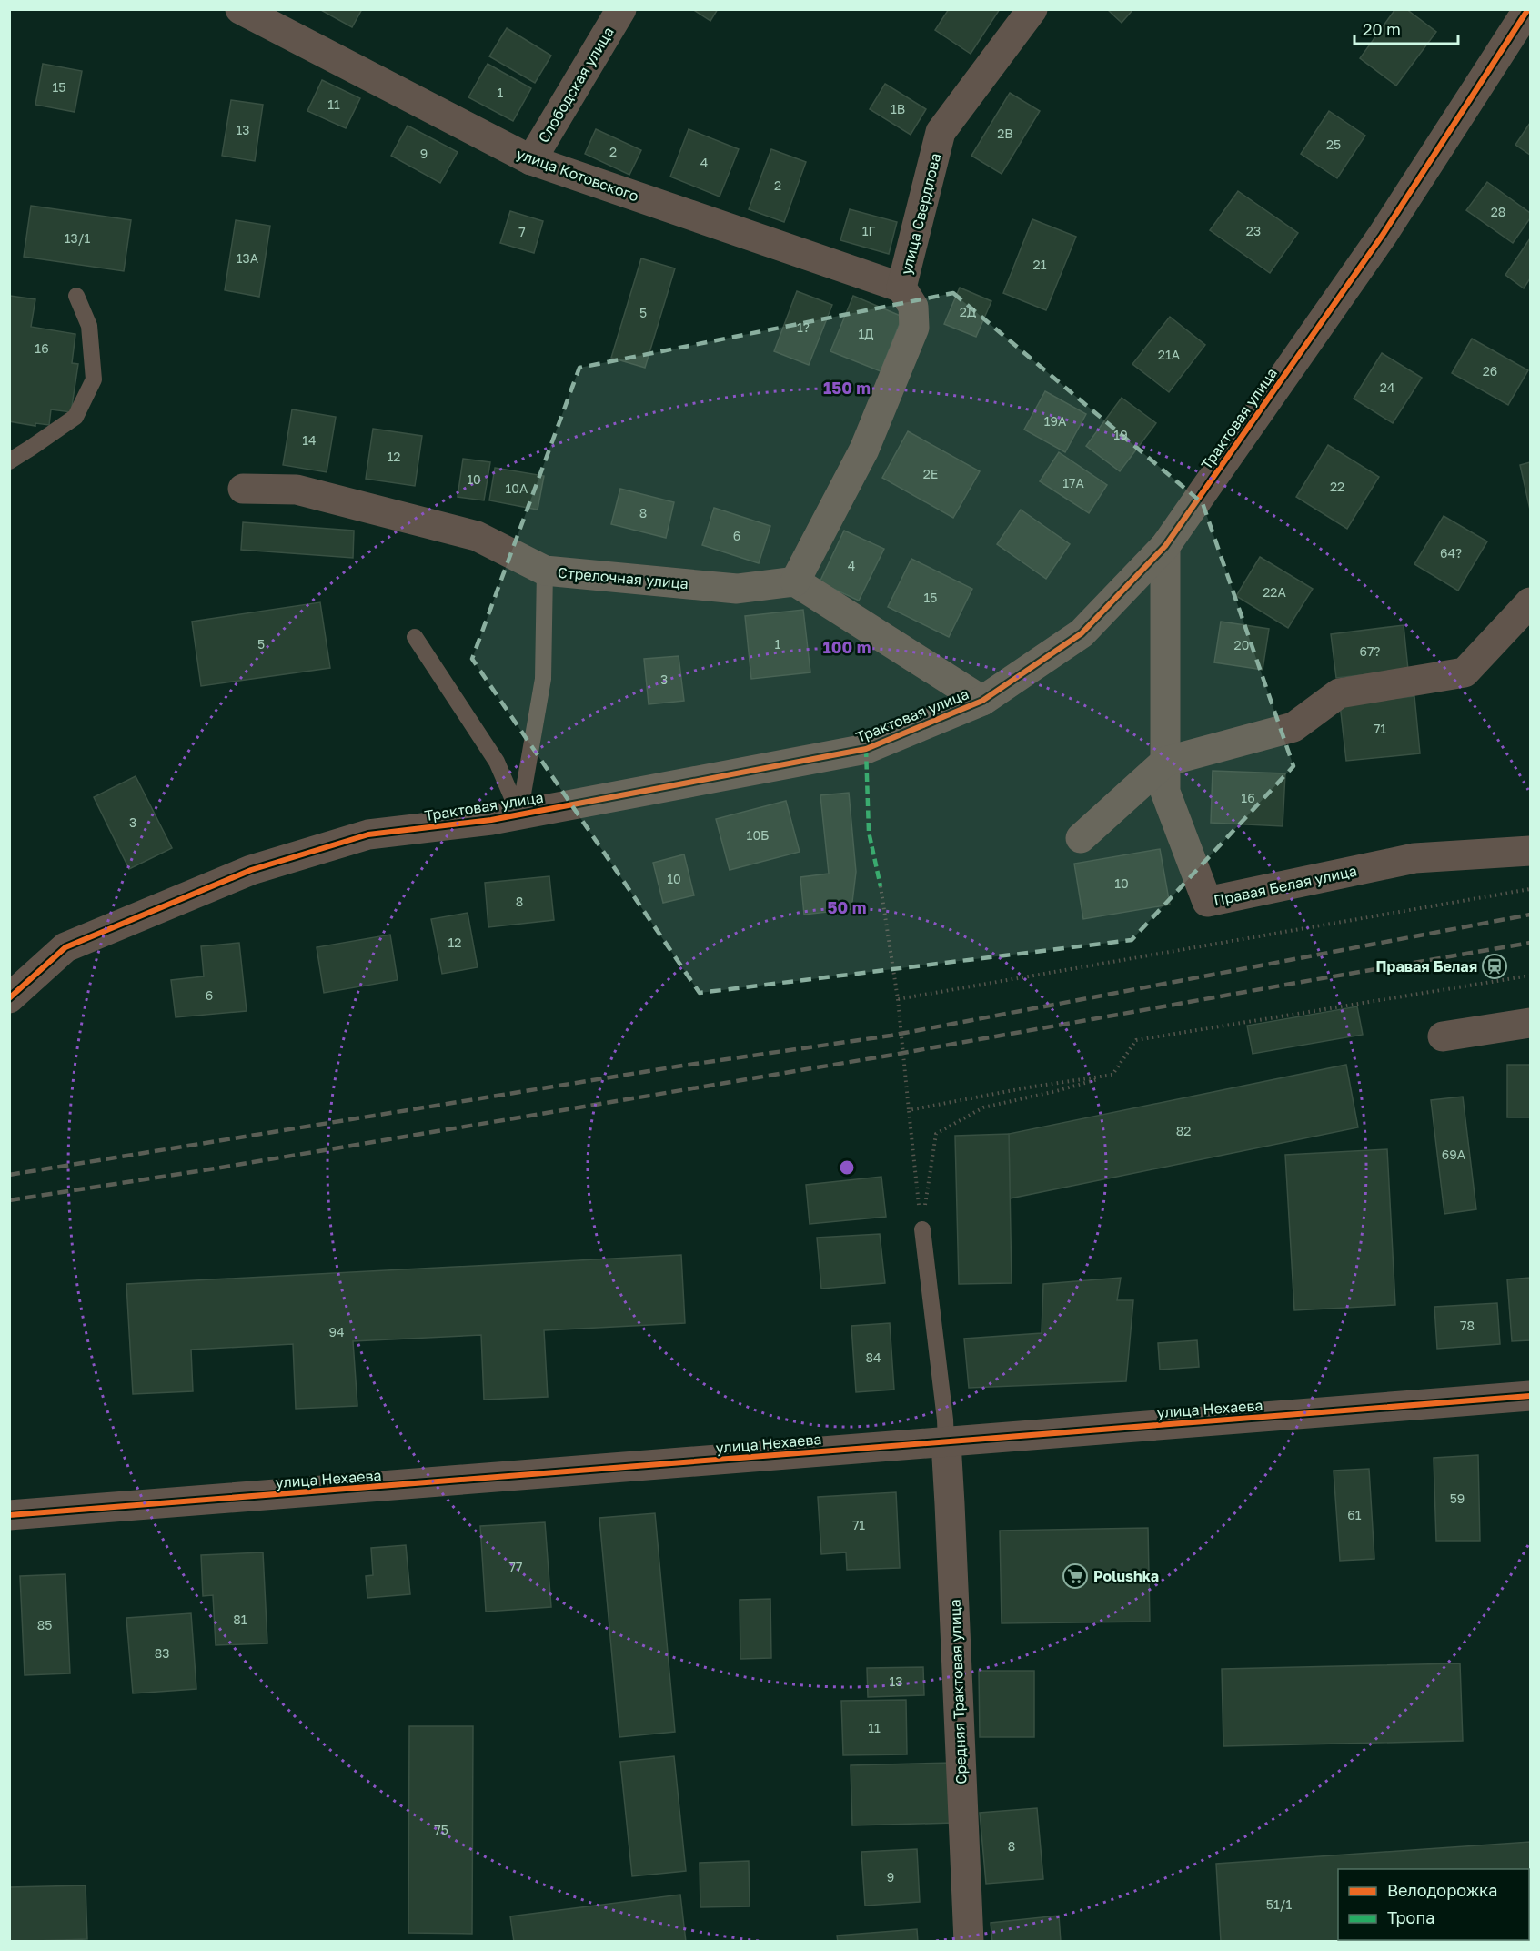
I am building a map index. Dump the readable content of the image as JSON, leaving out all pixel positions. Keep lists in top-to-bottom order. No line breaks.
{"streets":{"street":["Слободская улица","улица Котовского","улица Свердлова","Трактовая улица","Стрелочная улица","Правая Белая улица","улица Нехаева","Средняя Трактовая улица"]},"crossings":[["Слободская улица","улица Котовского"],["улица Котовского","улица Свердлова"],["улица Свердлова","Стрелочная улица"],["Трактовая улица","Правая Белая улица"],["улица Нехаева","Средняя Трактовая улица"]],"places":{"station":["Правая Белая"],"supermarket":["Polushka"]},"house_numbers":["15","1","11","1В","13","2В","25","2","9","4","2","28","1Г","23","7","13/1","13А","21","2Д","5","1?","1Д","16","21А","26","24","19А","19","14","12","2Е","10","17А","22","10А","8","6","64?","4","22А","15","5","1","20","67?","3","71","16","3","10Б","10","10","8","12","6","82","69А","78","94","84","59","61","71","77","81","85","83","13","11","75","8","9","51/1"],"legend":["Велодорожка","Тропа"],"scale_bar":"20 m","rings":["150 m","100 m","50 m"]}
